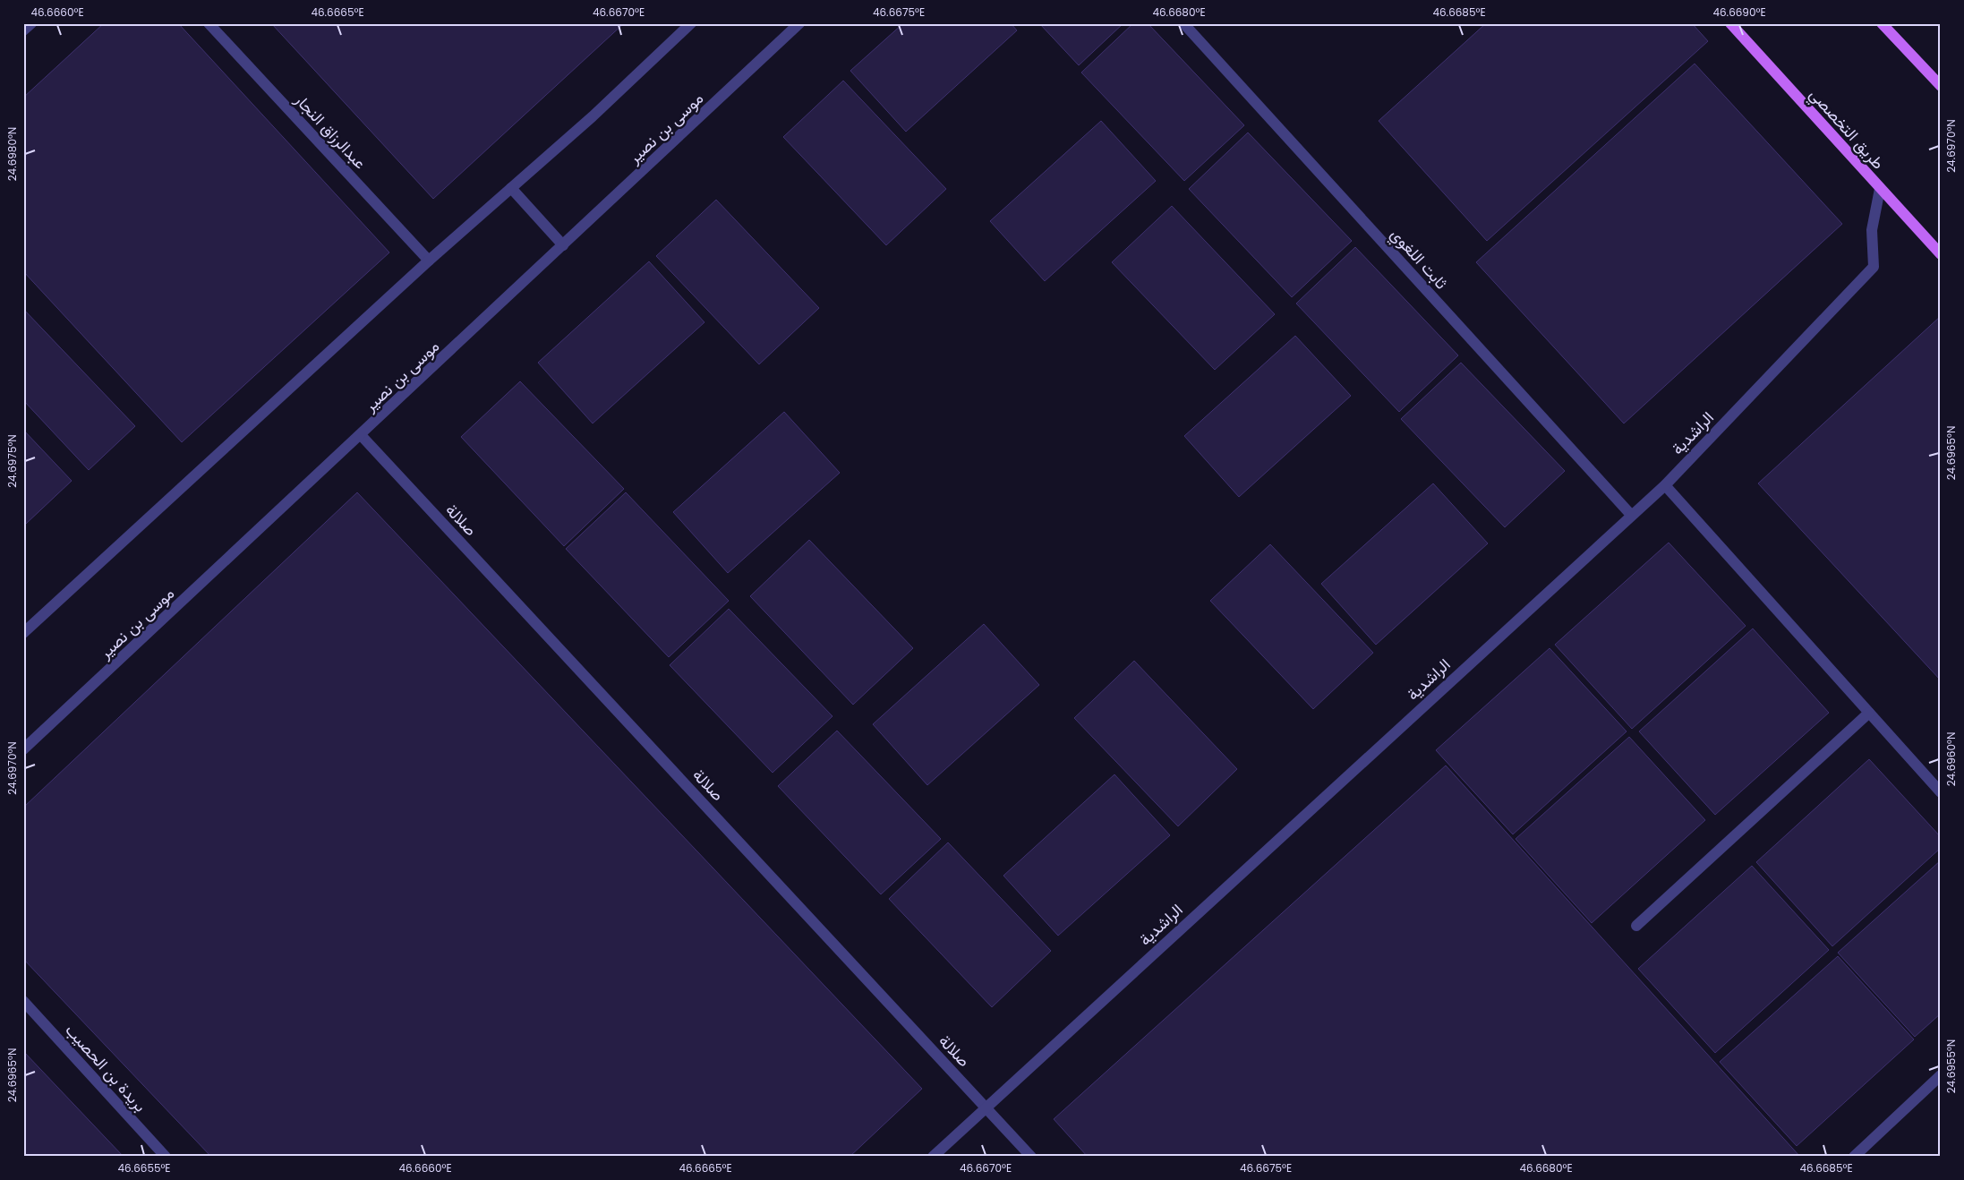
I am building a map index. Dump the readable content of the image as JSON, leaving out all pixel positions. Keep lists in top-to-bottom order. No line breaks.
{"streets":{"main road":["طريق التخصصي"],"street":["موسى بن نصير","عبدالرزاق النجار","ثابت اللغوي","الراشدية","صلالة","بريدة بن الحصيب"]},"crossings":[["موسى بن نصير","صلالة"],["طريق التخصصي","الراشدية"],["ثابت اللغوي","الراشدية"],["الراشدية","صلالة"]],"coordinates":["46.6660°E","46.6665°E","46.6670°E","46.6675°E","46.6680°E","46.6685°E","46.6690°E","24.6970°N","24.6980°N","24.6965°N","24.6975°N","24.6960°N","24.6955°N","46.6655°E"]}
